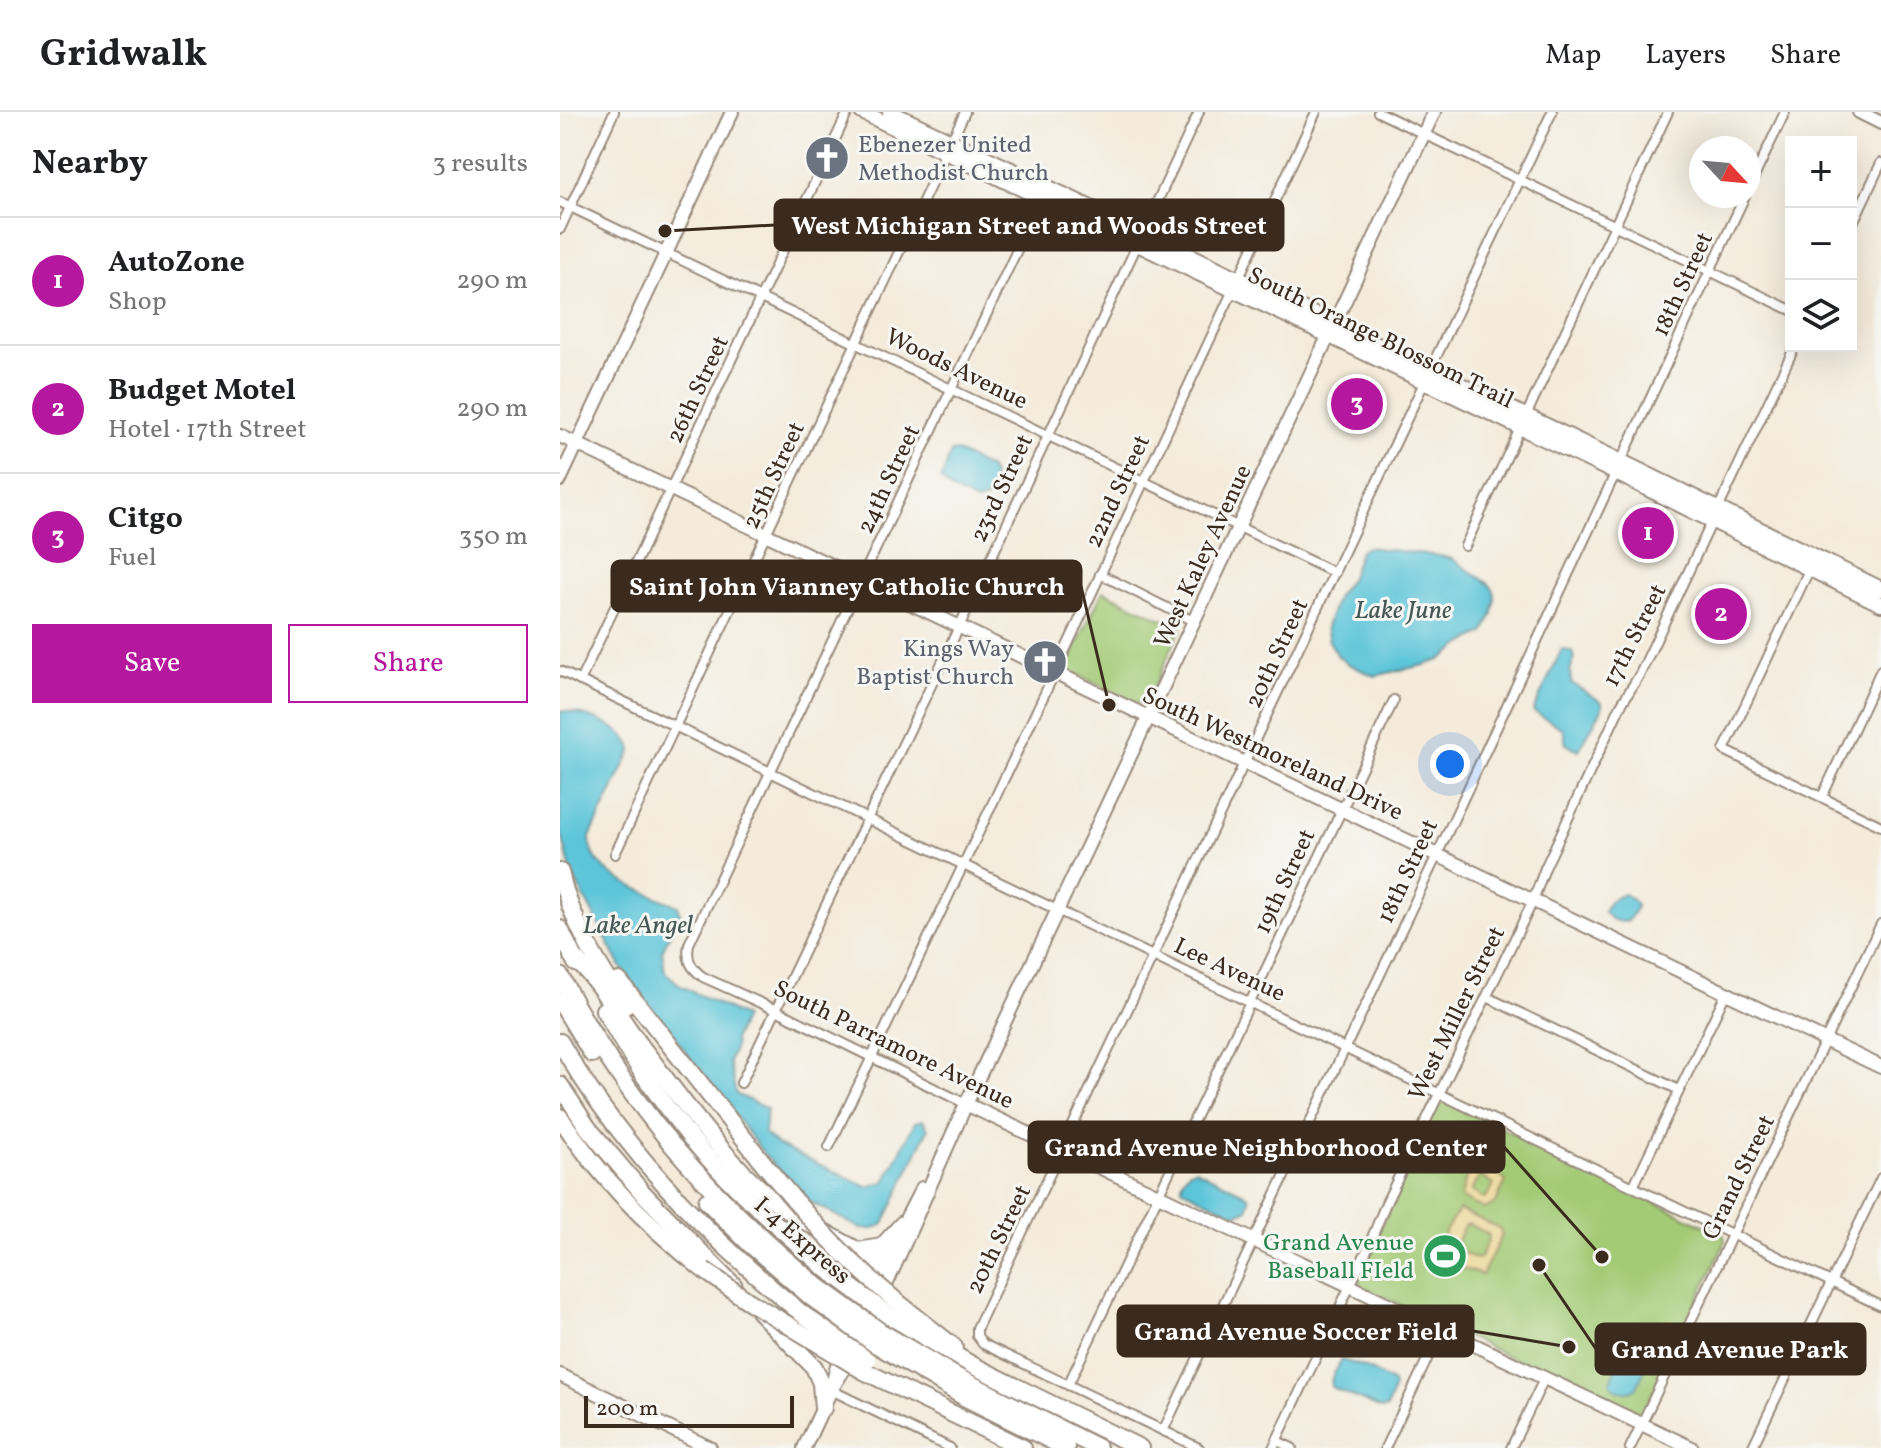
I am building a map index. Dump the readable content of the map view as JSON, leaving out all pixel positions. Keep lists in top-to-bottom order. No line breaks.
{"streets":{"highway":["I-4 Express"],"main road":["South Orange Blossom Trail"],"street":["18th Street","Woods Avenue","26th Street","25th Street","24th Street","23rd Street","22nd Street","West Kaley Avenue","17th Street","20th Street","South Westmoreland Drive","19th Street","Lee Avenue","West Miller Street","South Parramore Avenue","Grand Street"]},"crossings":[["18th Street","South Orange Blossom Trail"],["18th Street","South Westmoreland Drive"],["18th Street","Lee Avenue"],["18th Street","South Parramore Avenue"],["South Orange Blossom Trail","25th Street"],["South Orange Blossom Trail","24th Street"],["South Orange Blossom Trail","23rd Street"],["South Orange Blossom Trail","22nd Street"],["South Orange Blossom Trail","West Kaley Avenue"],["South Orange Blossom Trail","17th Street"],["South Orange Blossom Trail","20th Street"],["Woods Avenue","26th Street"],["Woods Avenue","25th Street"],["Woods Avenue","24th Street"],["Woods Avenue","23rd Street"],["Woods Avenue","22nd Street"],["Woods Avenue","West Kaley Avenue"],["Woods Avenue","20th Street"],["26th Street","South Westmoreland Drive"],["26th Street","Lee Avenue"],["25th Street","South Westmoreland Drive"],["25th Street","Lee Avenue"],["24th Street","South Westmoreland Drive"],["24th Street","Lee Avenue"],["24th Street","South Parramore Avenue"],["23rd Street","South Westmoreland Drive"],["23rd Street","Lee Avenue"],["23rd Street","South Parramore Avenue"],["22nd Street","South Westmoreland Drive"],["22nd Street","Lee Avenue"],["22nd Street","South Parramore Avenue"],["West Kaley Avenue","South Westmoreland Drive"],["West Kaley Avenue","Lee Avenue"],["West Kaley Avenue","South Parramore Avenue"],["17th Street","South Westmoreland Drive"],["17th Street","West Miller Street"],["20th Street","South Westmoreland Drive"],["20th Street","19th Street"],["20th Street","Lee Avenue"],["20th Street","South Parramore Avenue"],["South Westmoreland Drive","19th Street"],["South Westmoreland Drive","West Miller Street"],["South Westmoreland Drive","Grand Street"],["19th Street","Lee Avenue"],["19th Street","South Parramore Avenue"],["Lee Avenue","West Miller Street"],["Lee Avenue","Grand Street"],["West Miller Street","South Parramore Avenue"],["South Parramore Avenue","Grand Street"]],"water":["Lake June","Lake Angel"],"places":{"church":["Ebenezer United Methodist Church","Kings Way Baptist Church"],"other":["West Michigan Street and Woods Street","Saint John Vianney Catholic Church","Grand Avenue Neighborhood Center","Grand Avenue Park","Grand Avenue Soccer Field"],"sports":["Grand Avenue Baseball FIeld"]},"scale_bar":"200 m","north":"bottom right","page":{"header":"Gridwalk","nav":["Map","Layers","Share"],"heading":["Nearby","3 results"],"map_buttons":["+","−"],"list":[{"mark":"1","name":"AutoZone","note":"Shop","value":"290 m"},{"mark":"2","name":"Budget Motel","note":"Hotel · 17th Street","value":"290 m"},{"mark":"3","name":"Citgo","note":"Fuel","value":"350 m"}],"pins":["3","1","2"],"buttons":["Save","Share"],"scale":"200 m"}}
